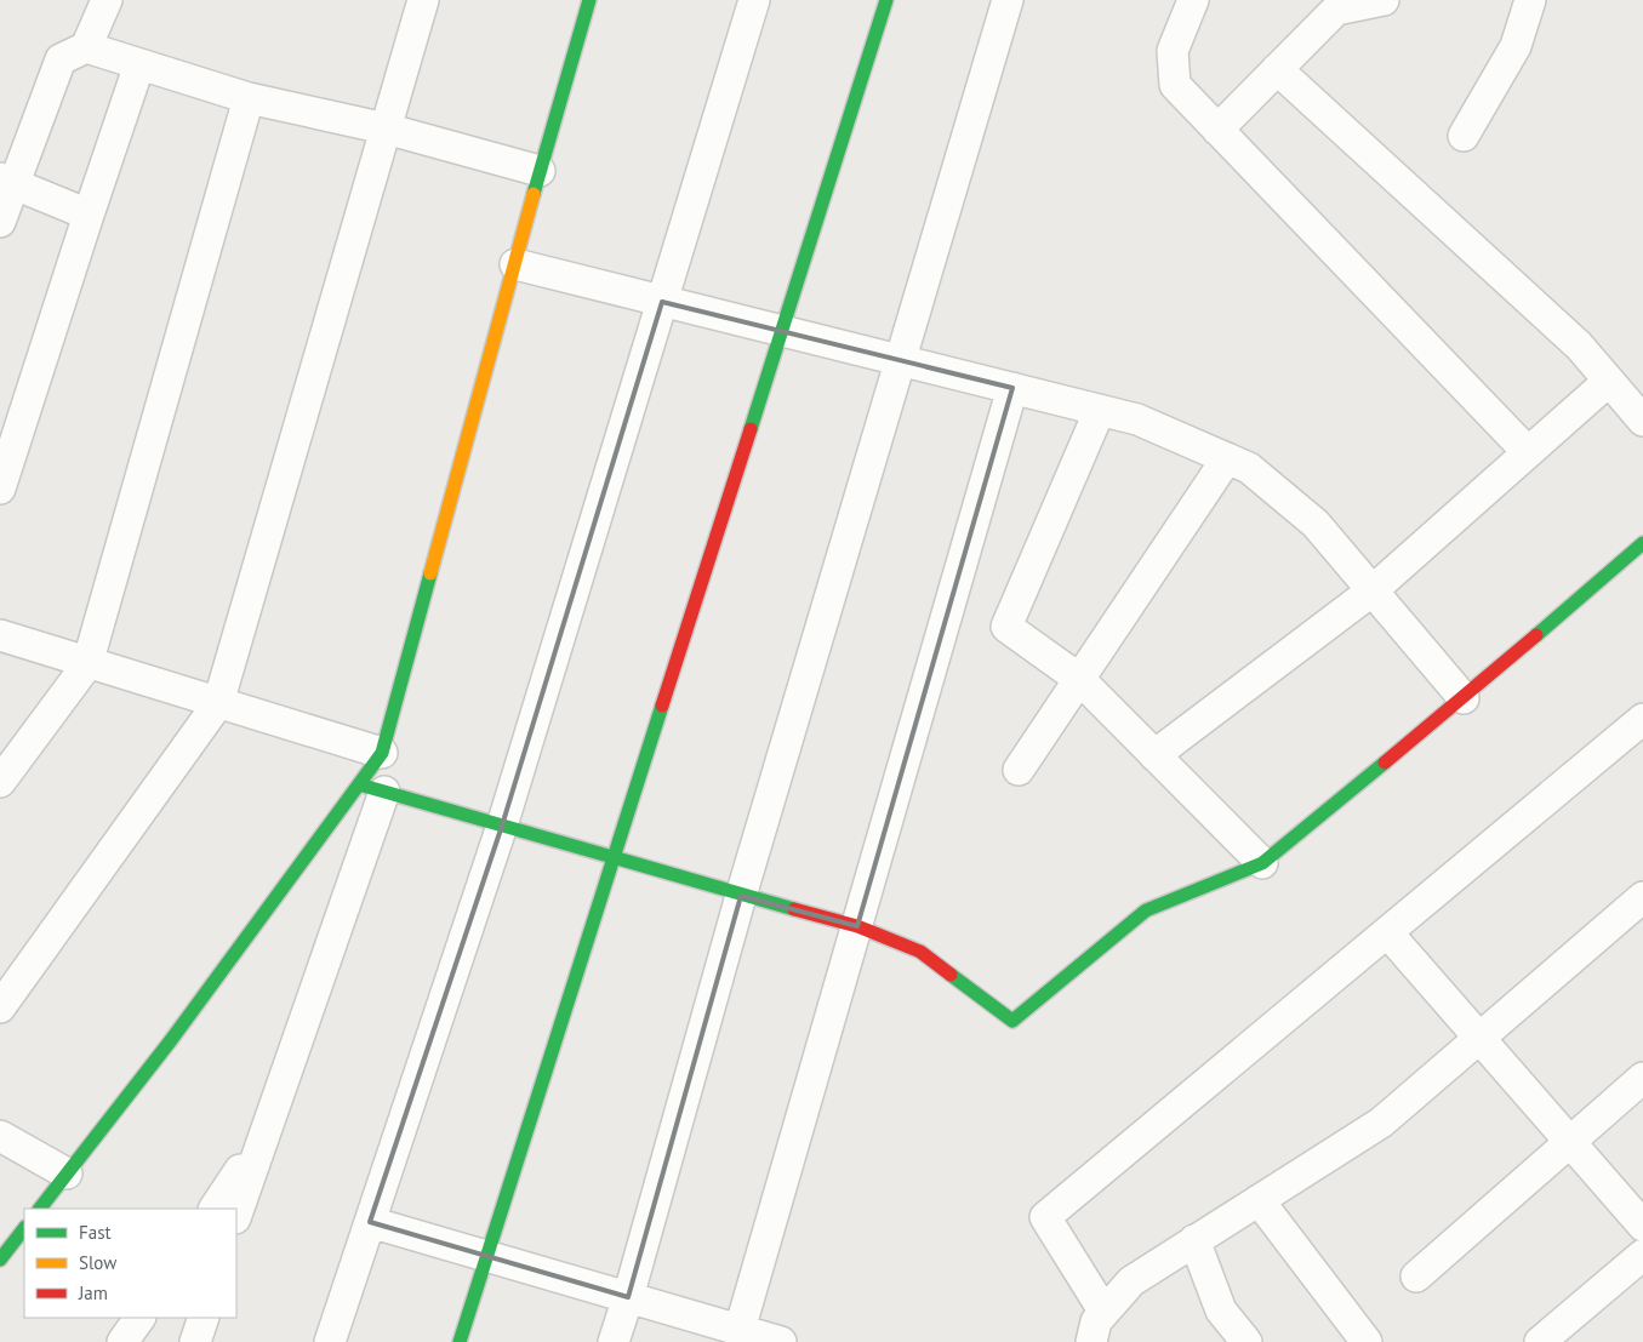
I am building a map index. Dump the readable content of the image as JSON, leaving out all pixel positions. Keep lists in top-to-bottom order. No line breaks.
{"legend":["Fast","Slow","Jam"]}
